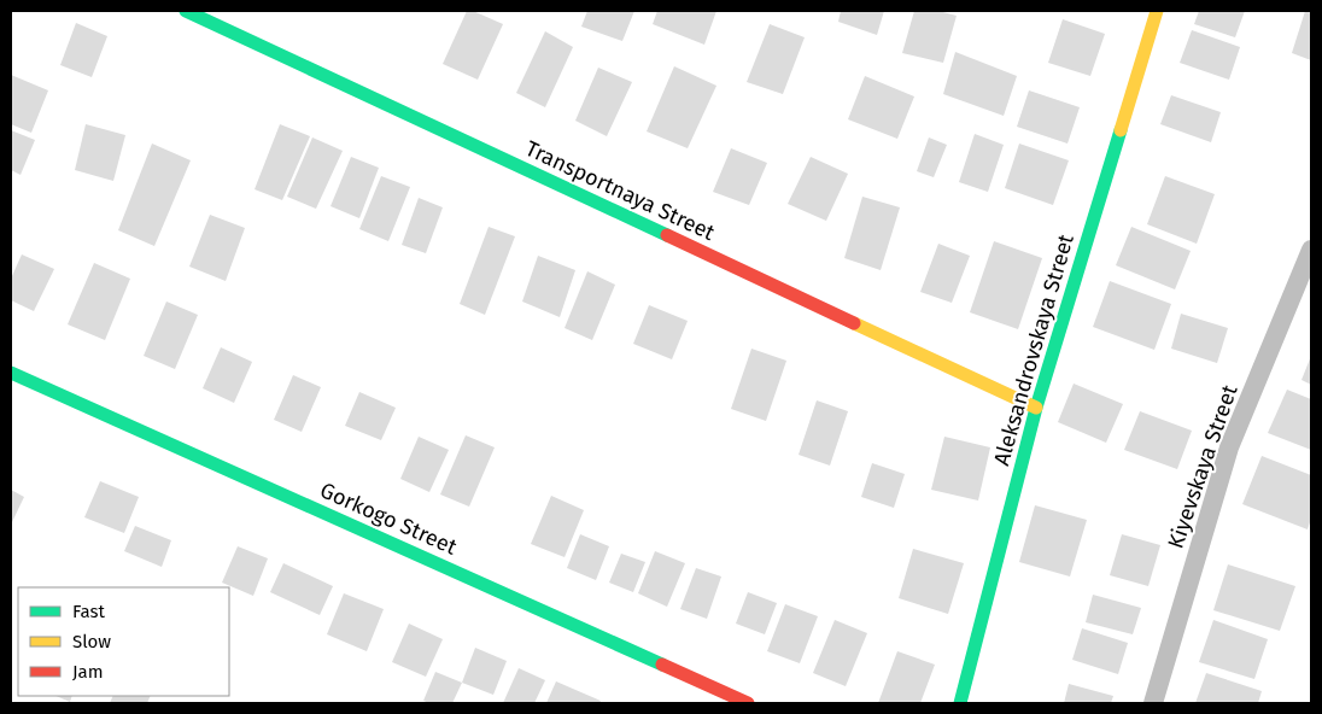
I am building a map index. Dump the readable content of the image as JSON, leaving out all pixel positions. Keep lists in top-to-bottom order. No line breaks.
{"streets":{"street":["Transportnaya Street","Aleksandrovskaya Street","Kiyevskaya Street","Gorkogo Street"]},"crossings":[["Transportnaya Street","Aleksandrovskaya Street"]],"legend":["Fast","Slow","Jam"]}
